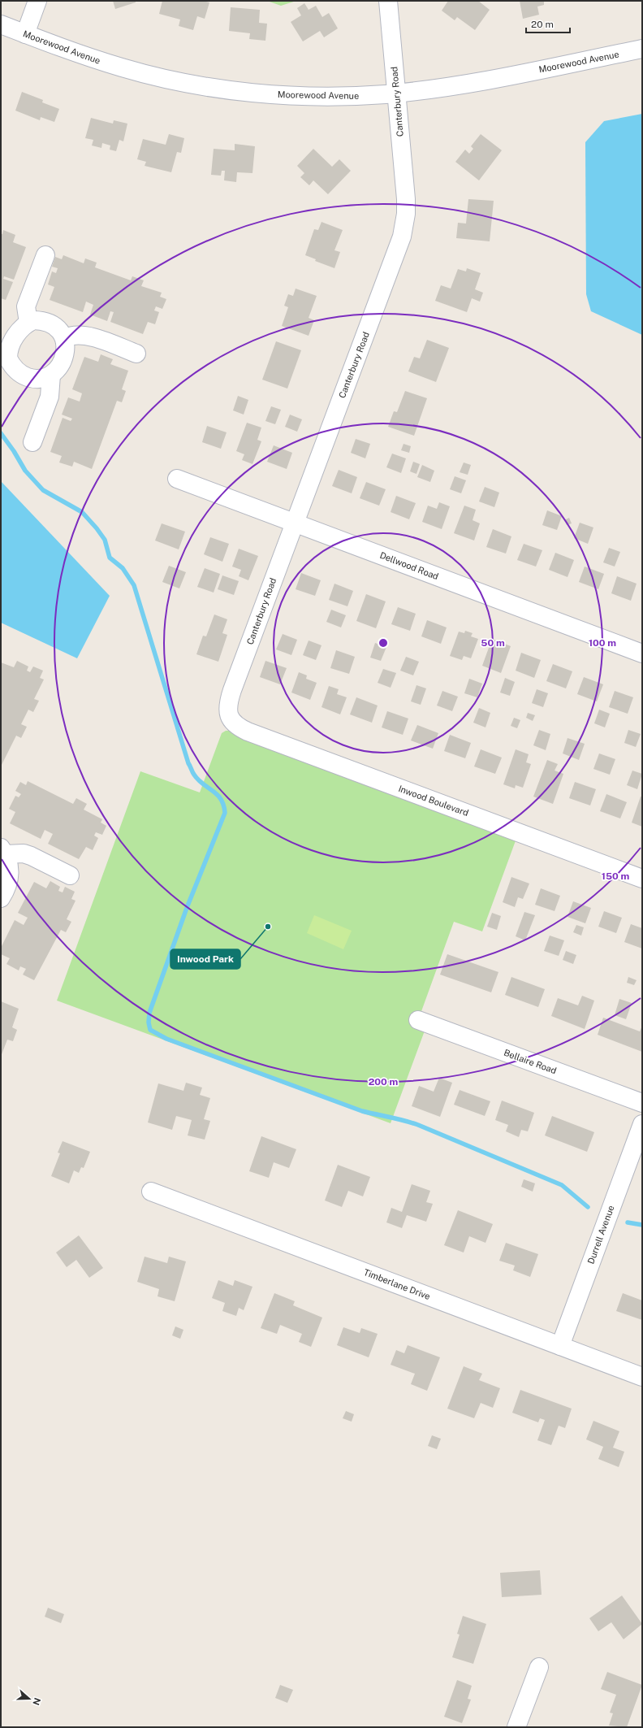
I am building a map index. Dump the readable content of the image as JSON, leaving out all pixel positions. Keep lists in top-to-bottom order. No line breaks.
{"streets":{"street":["Moorewood Avenue","Canterbury Road","Dellwood Road","Inwood Boulevard","Bellaire Road","Durrell Avenue","Timberlane Drive"]},"crossings":[["Moorewood Avenue","Canterbury Road"],["Canterbury Road","Dellwood Road"],["Canterbury Road","Inwood Boulevard"],["Durrell Avenue","Timberlane Drive"]],"places":["Inwood Park"],"scale_bar":"20 m","north":"right","rings":["50 m","100 m","150 m","200 m"]}
